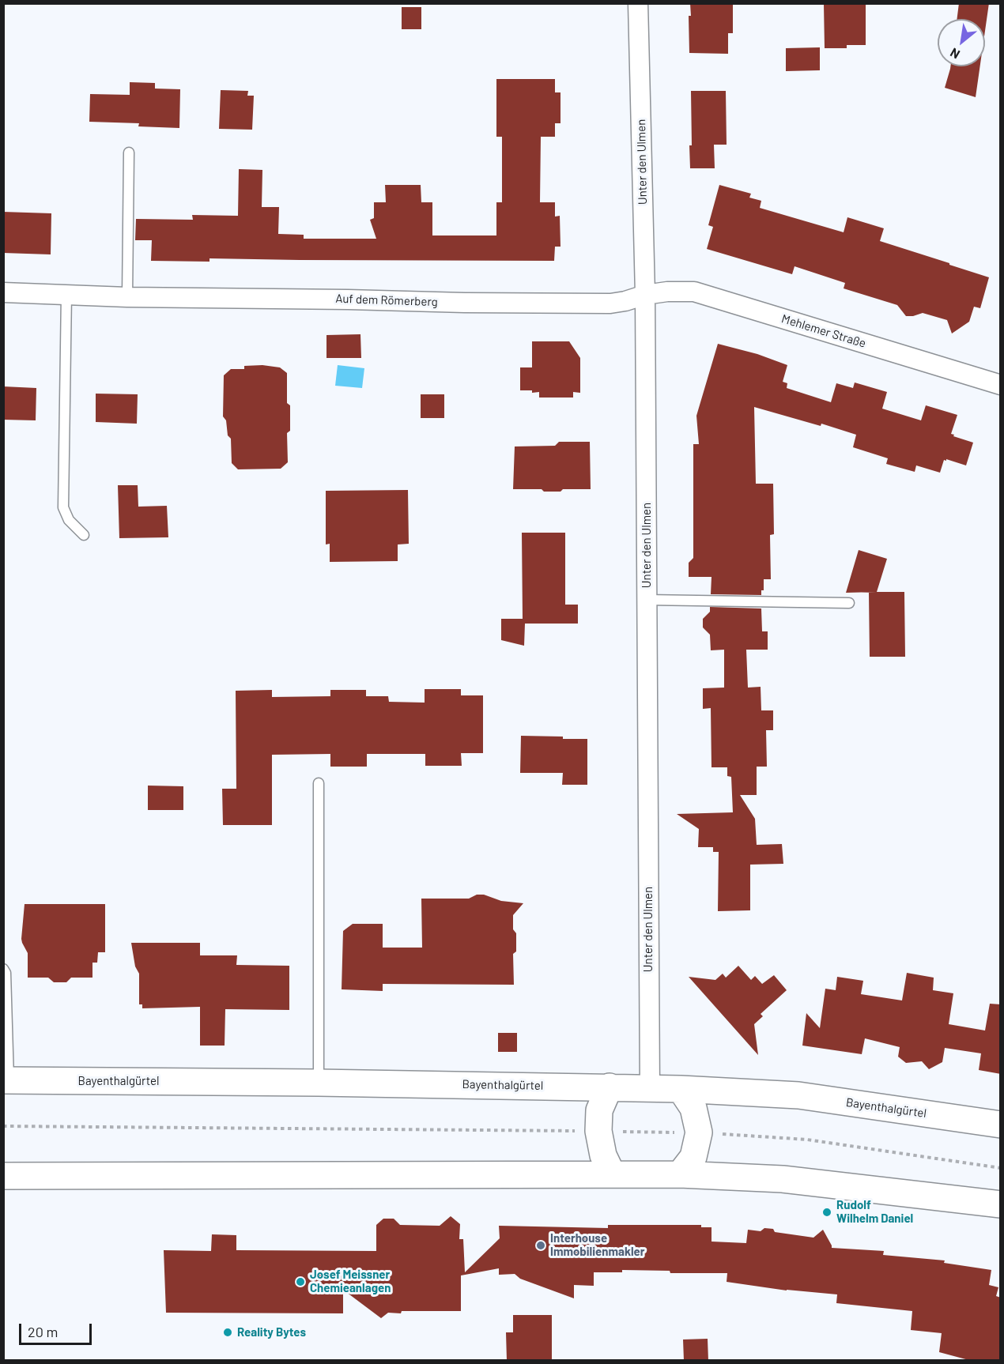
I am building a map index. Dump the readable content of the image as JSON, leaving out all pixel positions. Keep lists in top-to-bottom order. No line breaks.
{"streets":{"main road":["Bayenthalgürtel"],"street":["Unter den Ulmen","Auf dem Römerberg","Mehlemer Straße"]},"crossings":[["Unter den Ulmen","Auf dem Römerberg"],["Unter den Ulmen","Mehlemer Straße"],["Unter den Ulmen","Bayenthalgürtel"],["Auf dem Römerberg","Mehlemer Straße"]],"places":["Rudolf Wilhelm Daniel","Interhouse Immobilienmakler","Josef Meissner Chemieanlagen","Reality Bytes"],"scale_bar":"20 m","north":"bottom left"}
